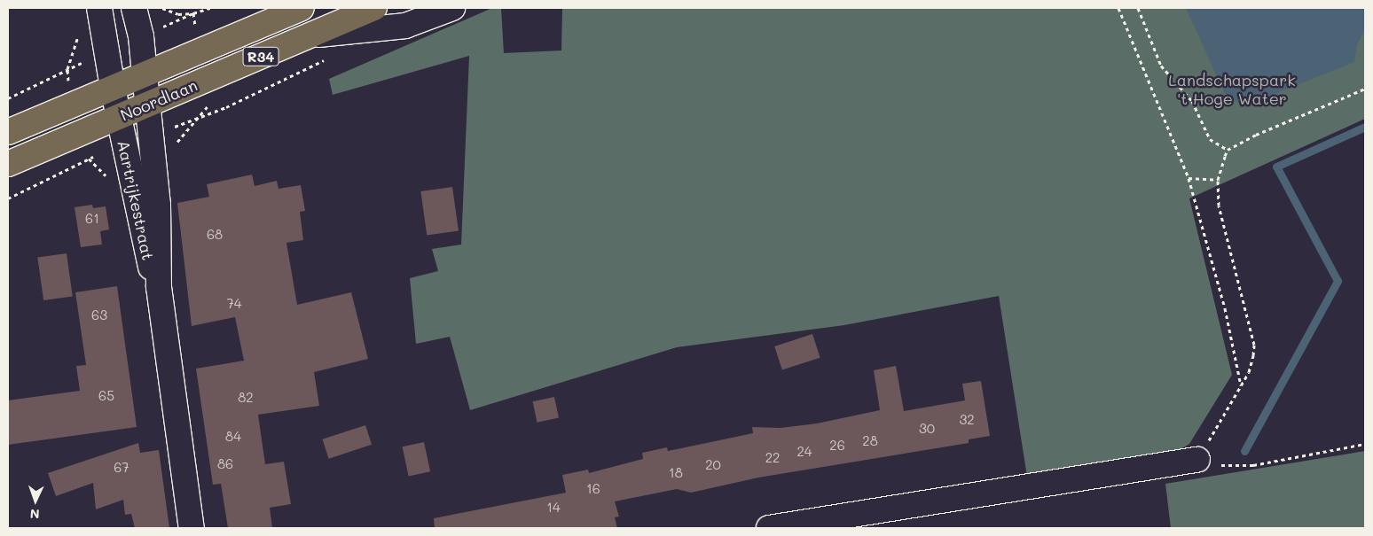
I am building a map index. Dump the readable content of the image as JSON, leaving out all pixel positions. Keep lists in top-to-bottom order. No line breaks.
{"streets":{"main road":["R34","Noordlaan"],"street":["Aartrijkestraat"]},"crossings":[["Noordlaan","Aartrijkestraat"]],"parks":["Landschapspark 't Hoge Water"],"house_numbers":["61","68","74","63","65","82","32","30","84","28","26","24","22","86","20","67","18","16","14"],"north":"bottom"}
